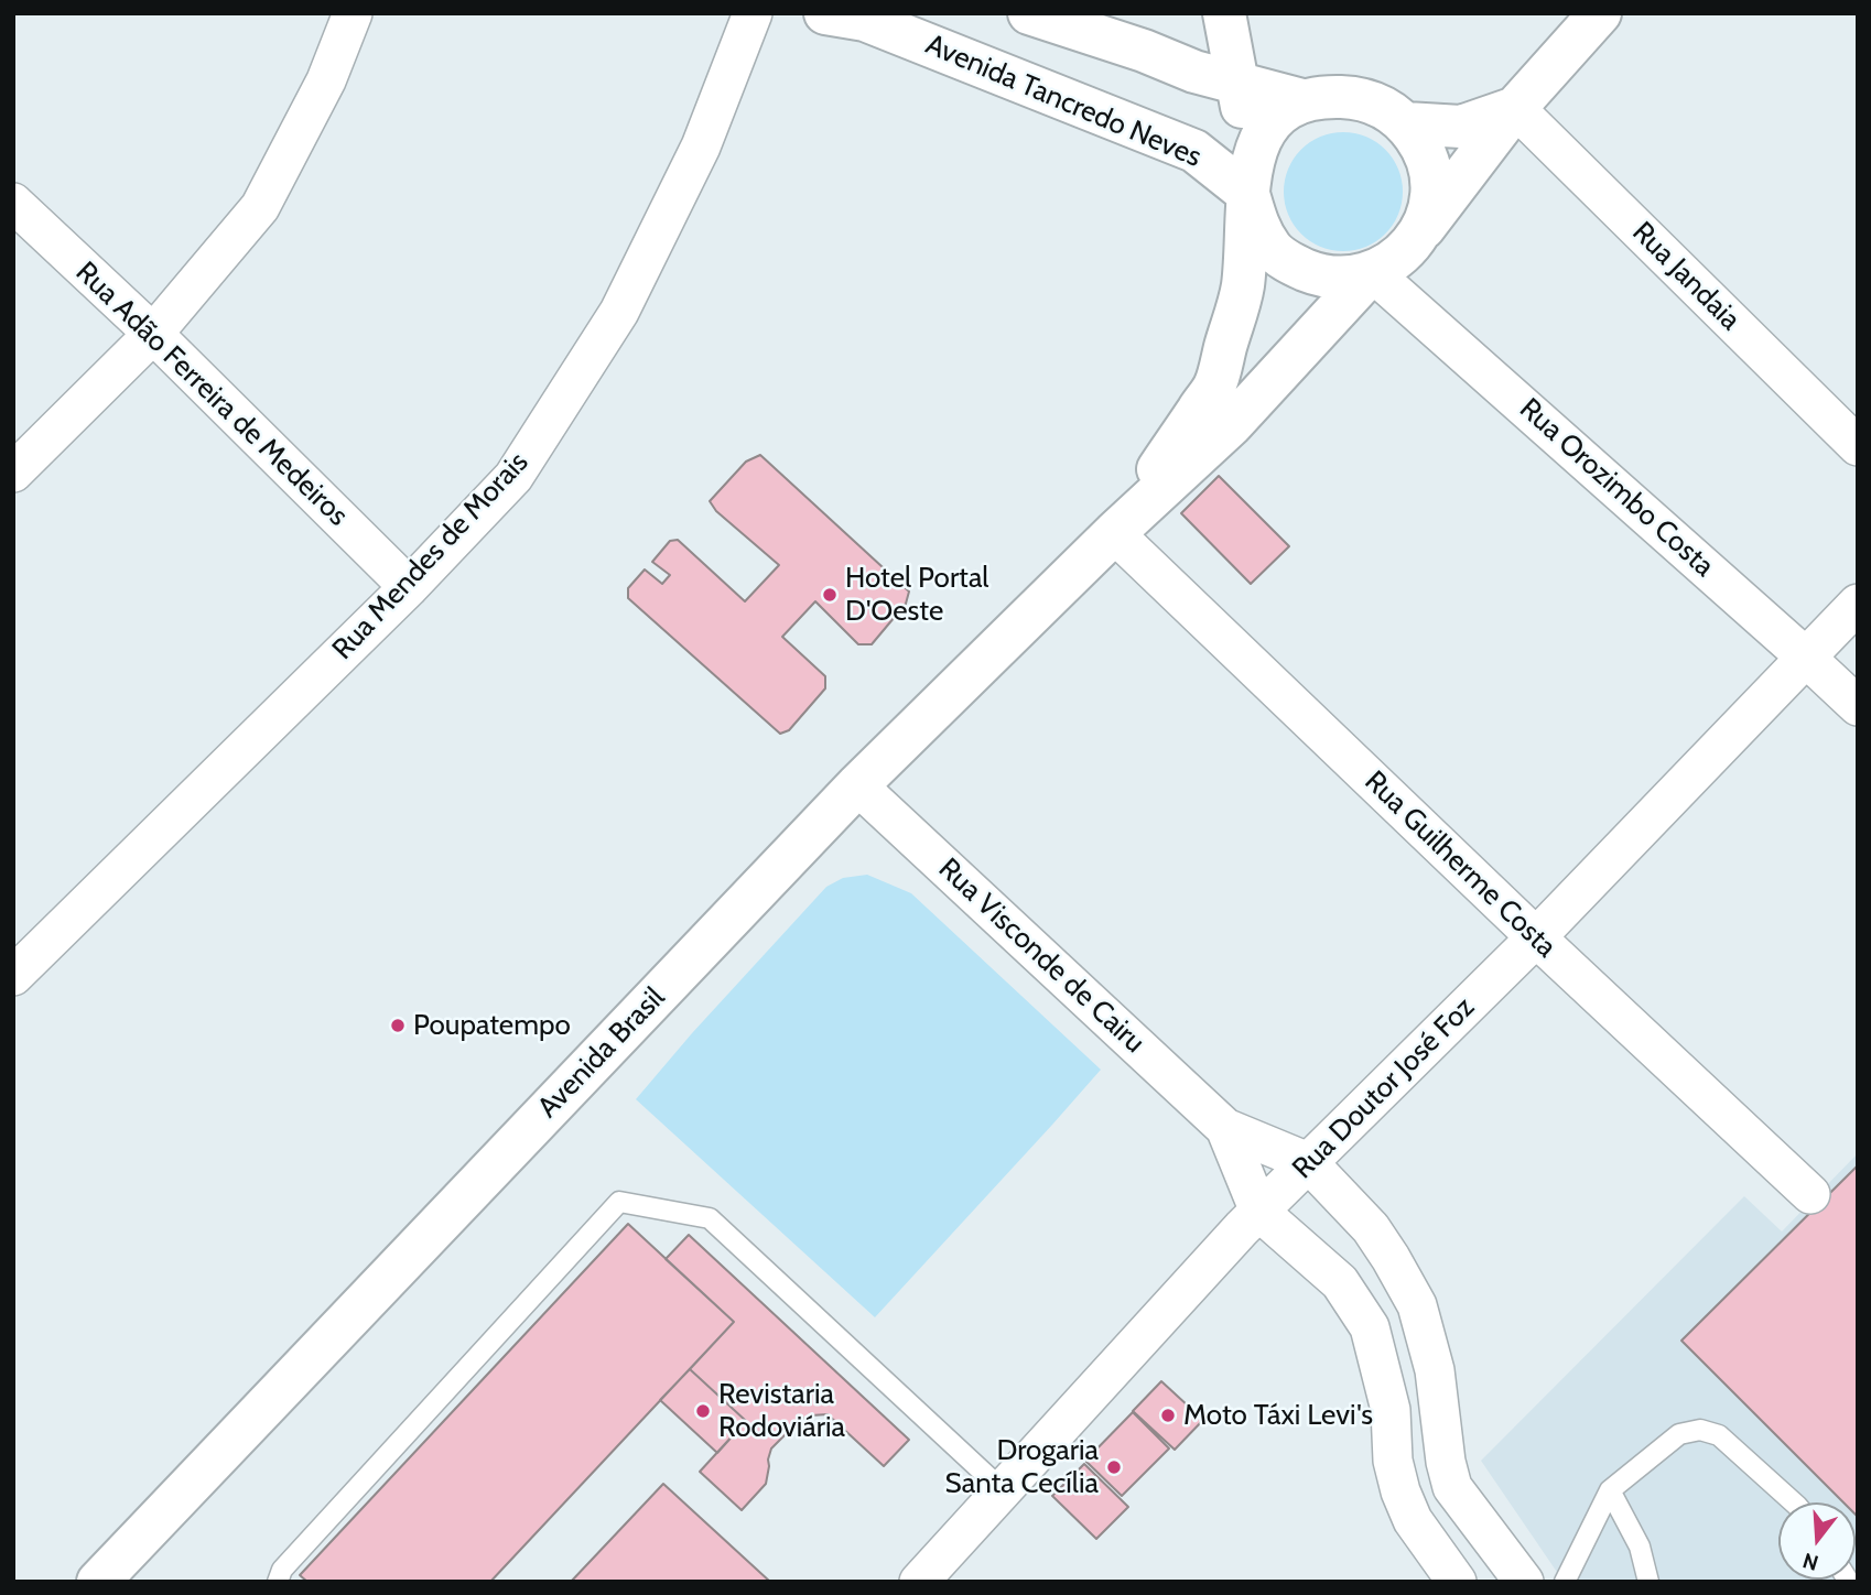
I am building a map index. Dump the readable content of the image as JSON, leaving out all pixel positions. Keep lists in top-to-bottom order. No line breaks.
{"streets":{"main road":["Avenida Tancredo Neves","Avenida Brasil"],"street":["Rua Jandaia","Rua Adão Ferreira de Medeiros","Rua Orozimbo Costa","Rua Mendes de Morais","Rua Guilherme Costa","Rua Visconde de Cairu","Rua Doutor José Foz"]},"crossings":[["Avenida Tancredo Neves","Rua Orozimbo Costa"],["Rua Adão Ferreira de Medeiros","Rua Mendes de Morais"],["Rua Orozimbo Costa","Rua Doutor José Foz"],["Rua Guilherme Costa","Avenida Brasil"],["Rua Guilherme Costa","Rua Doutor José Foz"],["Rua Visconde de Cairu","Avenida Brasil"],["Rua Visconde de Cairu","Rua Doutor José Foz"]],"places":["Hotel Portal D'Oeste","Poupatempo","Revistaria Rodoviária","Moto Táxi Levi's","Drogaria Santa Cecília"],"north":"bottom"}
